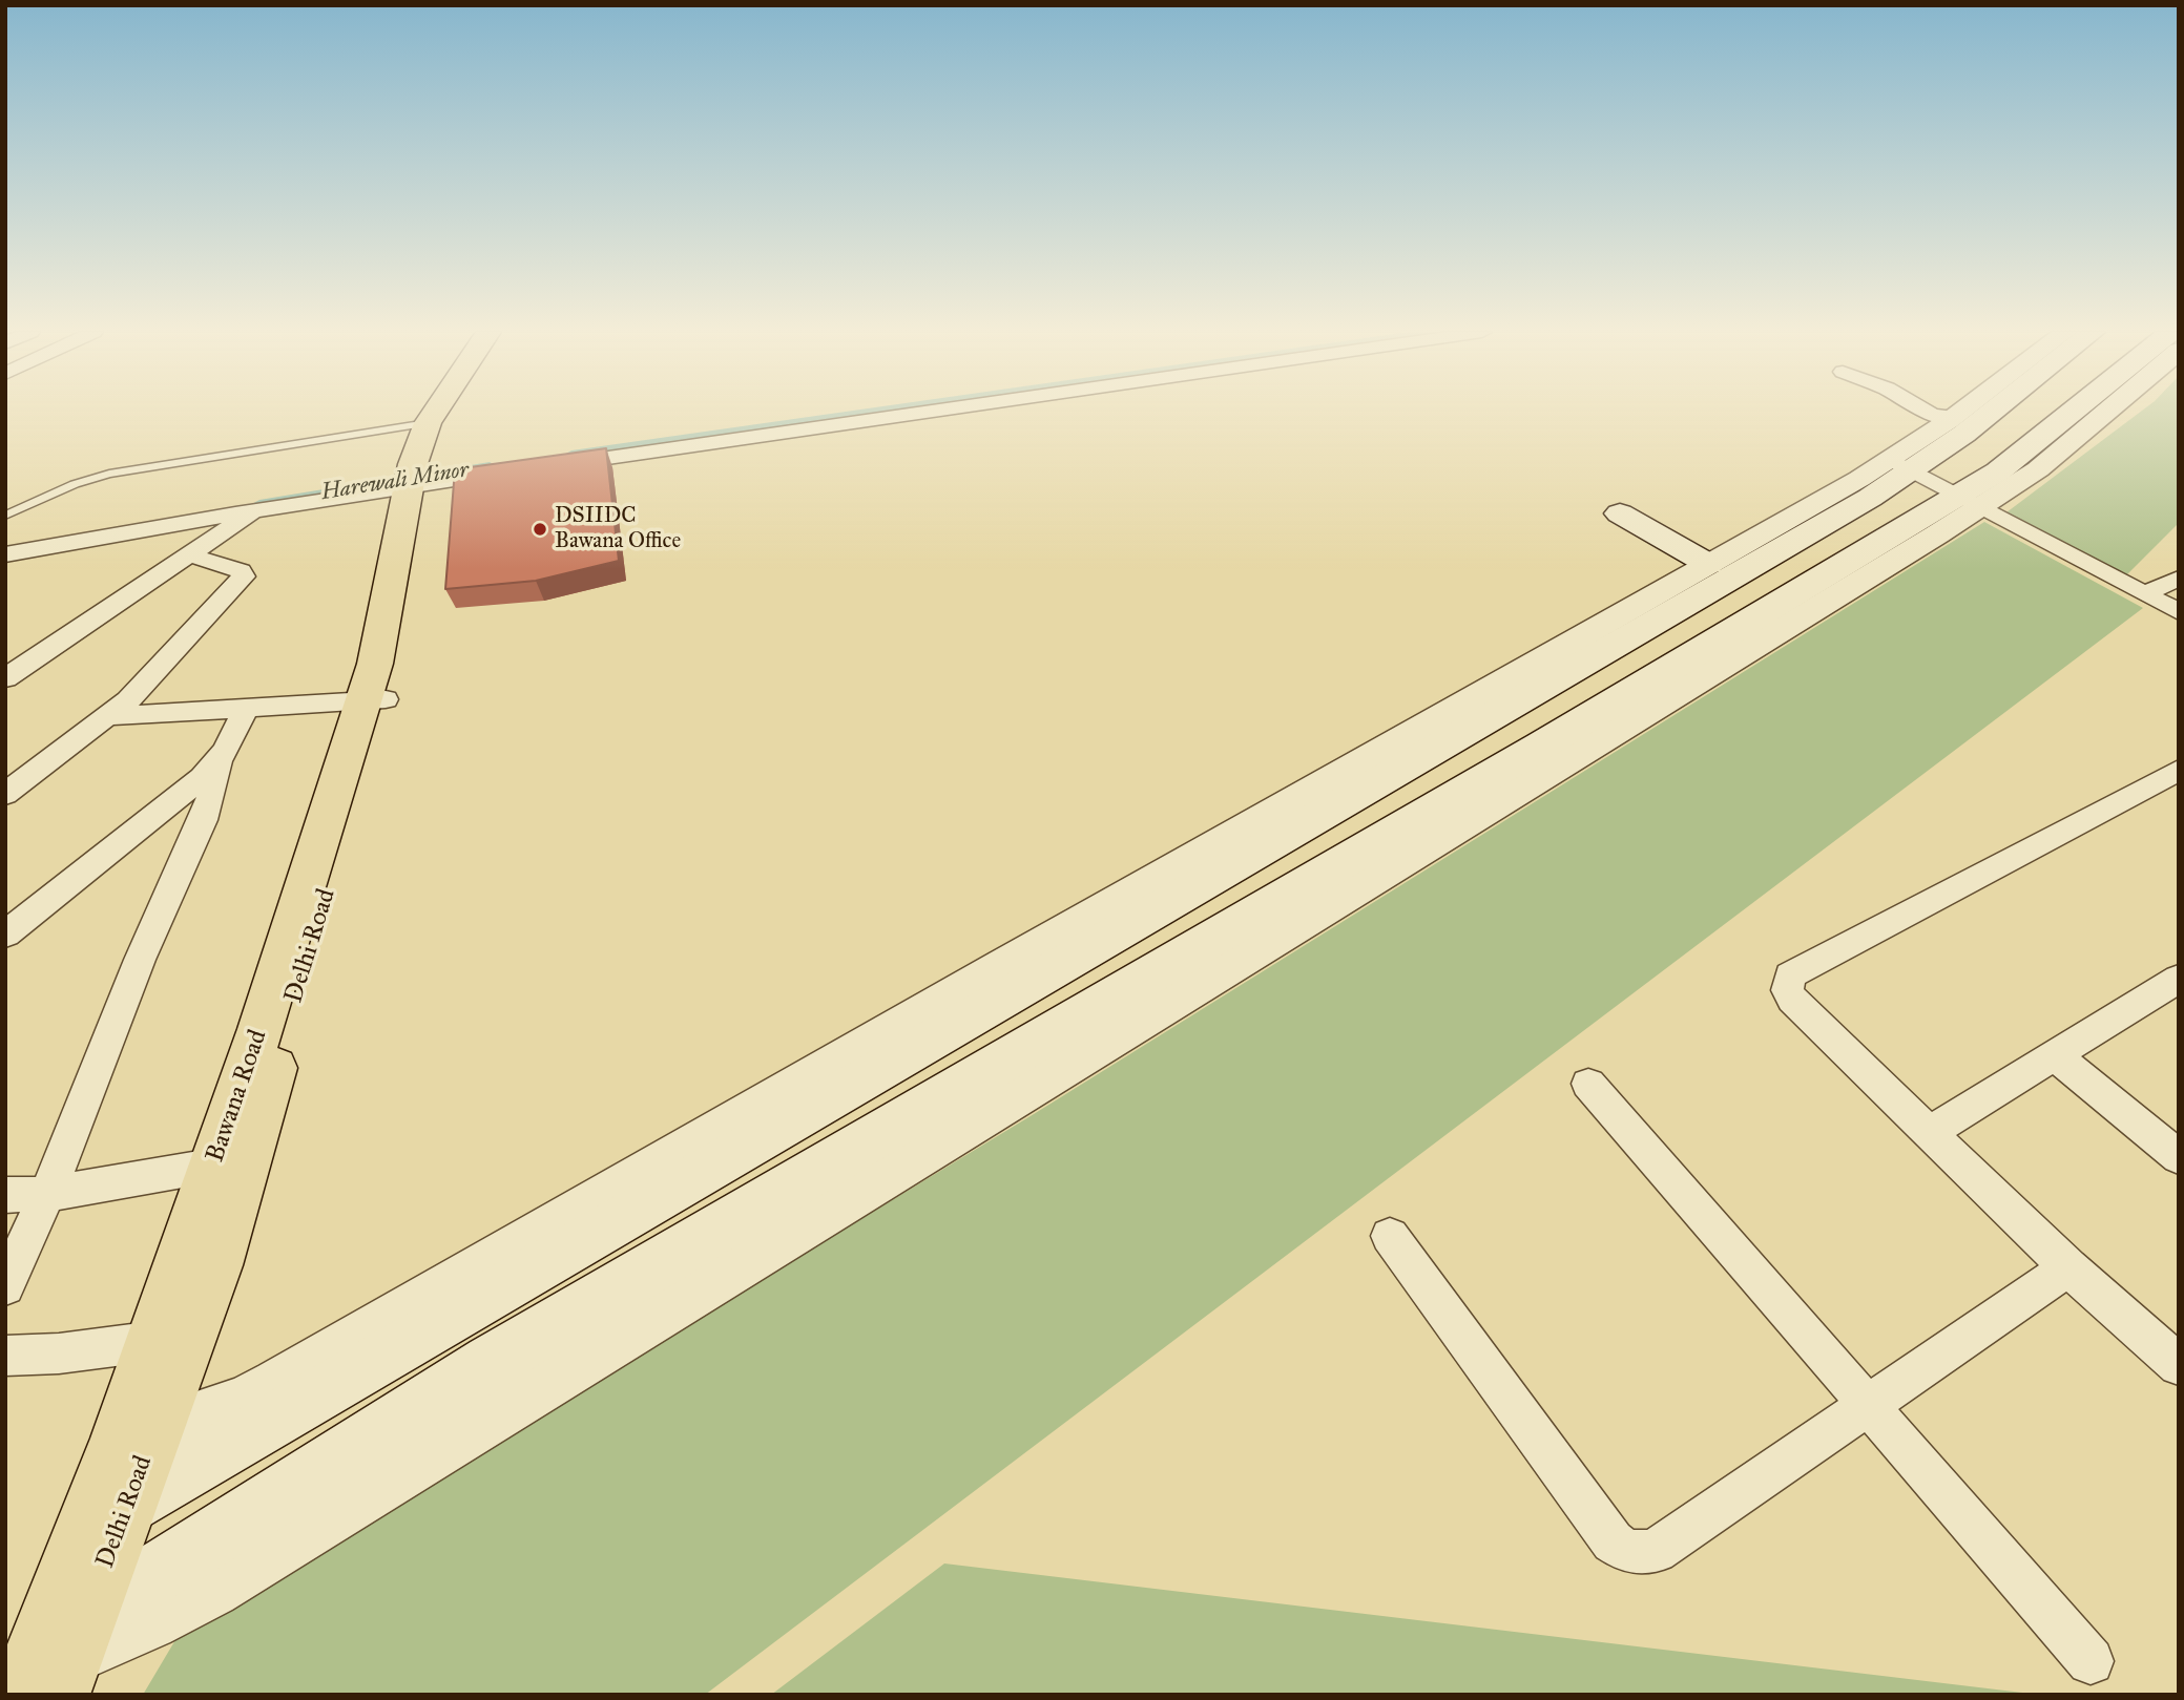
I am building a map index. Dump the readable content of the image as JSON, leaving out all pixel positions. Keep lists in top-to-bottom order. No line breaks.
{"streets":{"main road":["Bawana Road"]},"water":["Harewali Minor"],"places":["DSIIDC Bawana Office"]}
